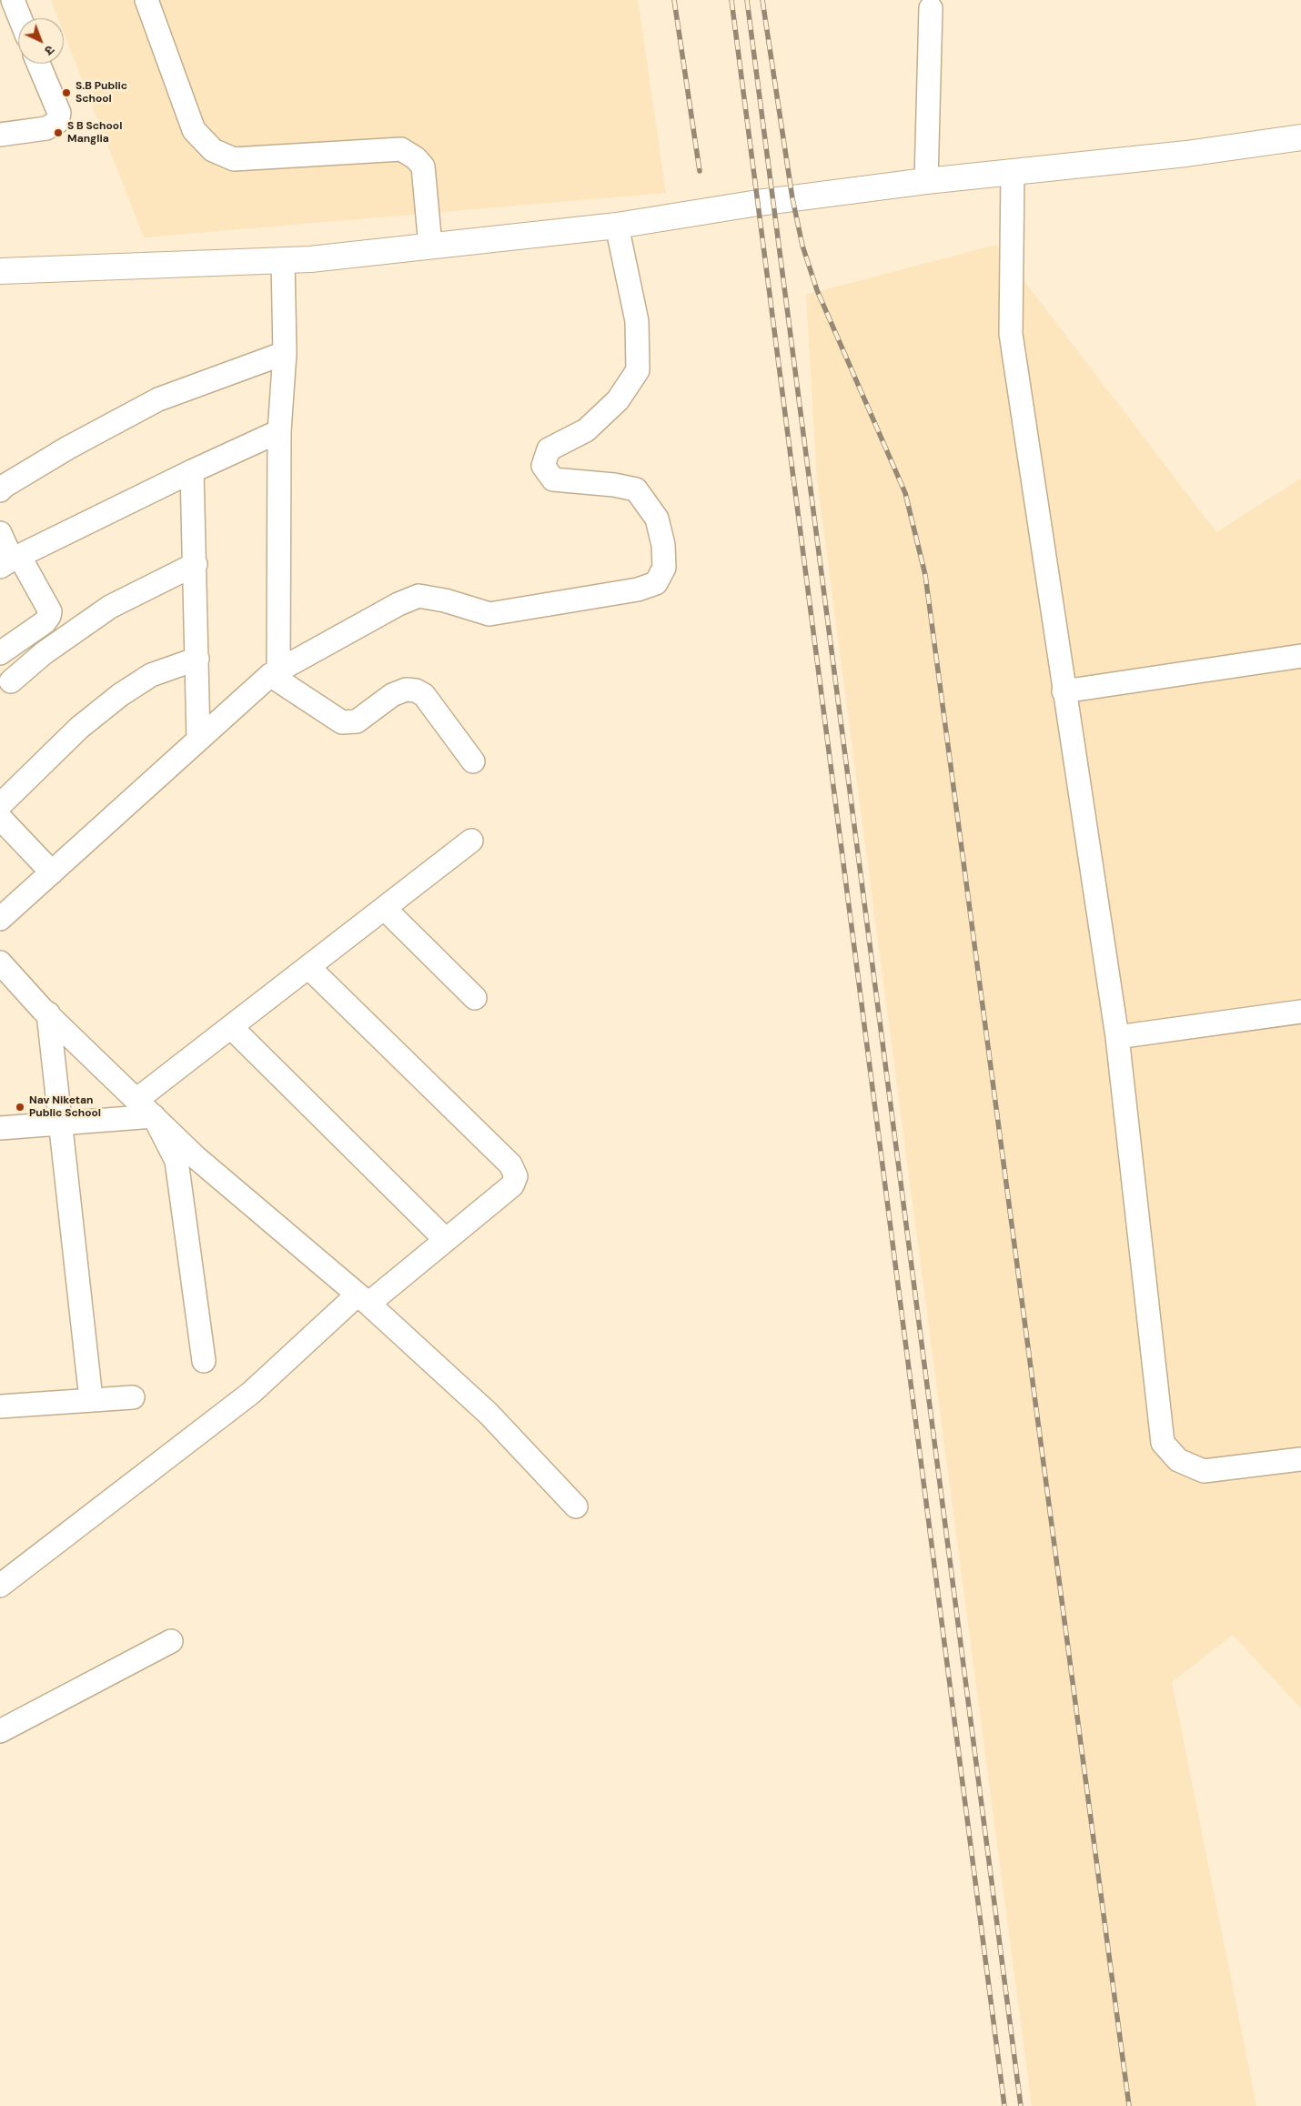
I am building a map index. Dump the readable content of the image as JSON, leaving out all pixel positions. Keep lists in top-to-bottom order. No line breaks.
{"places":["S.B Public School","S B School Manglia","Nav Niketan Public School"],"north":"bottom right"}
